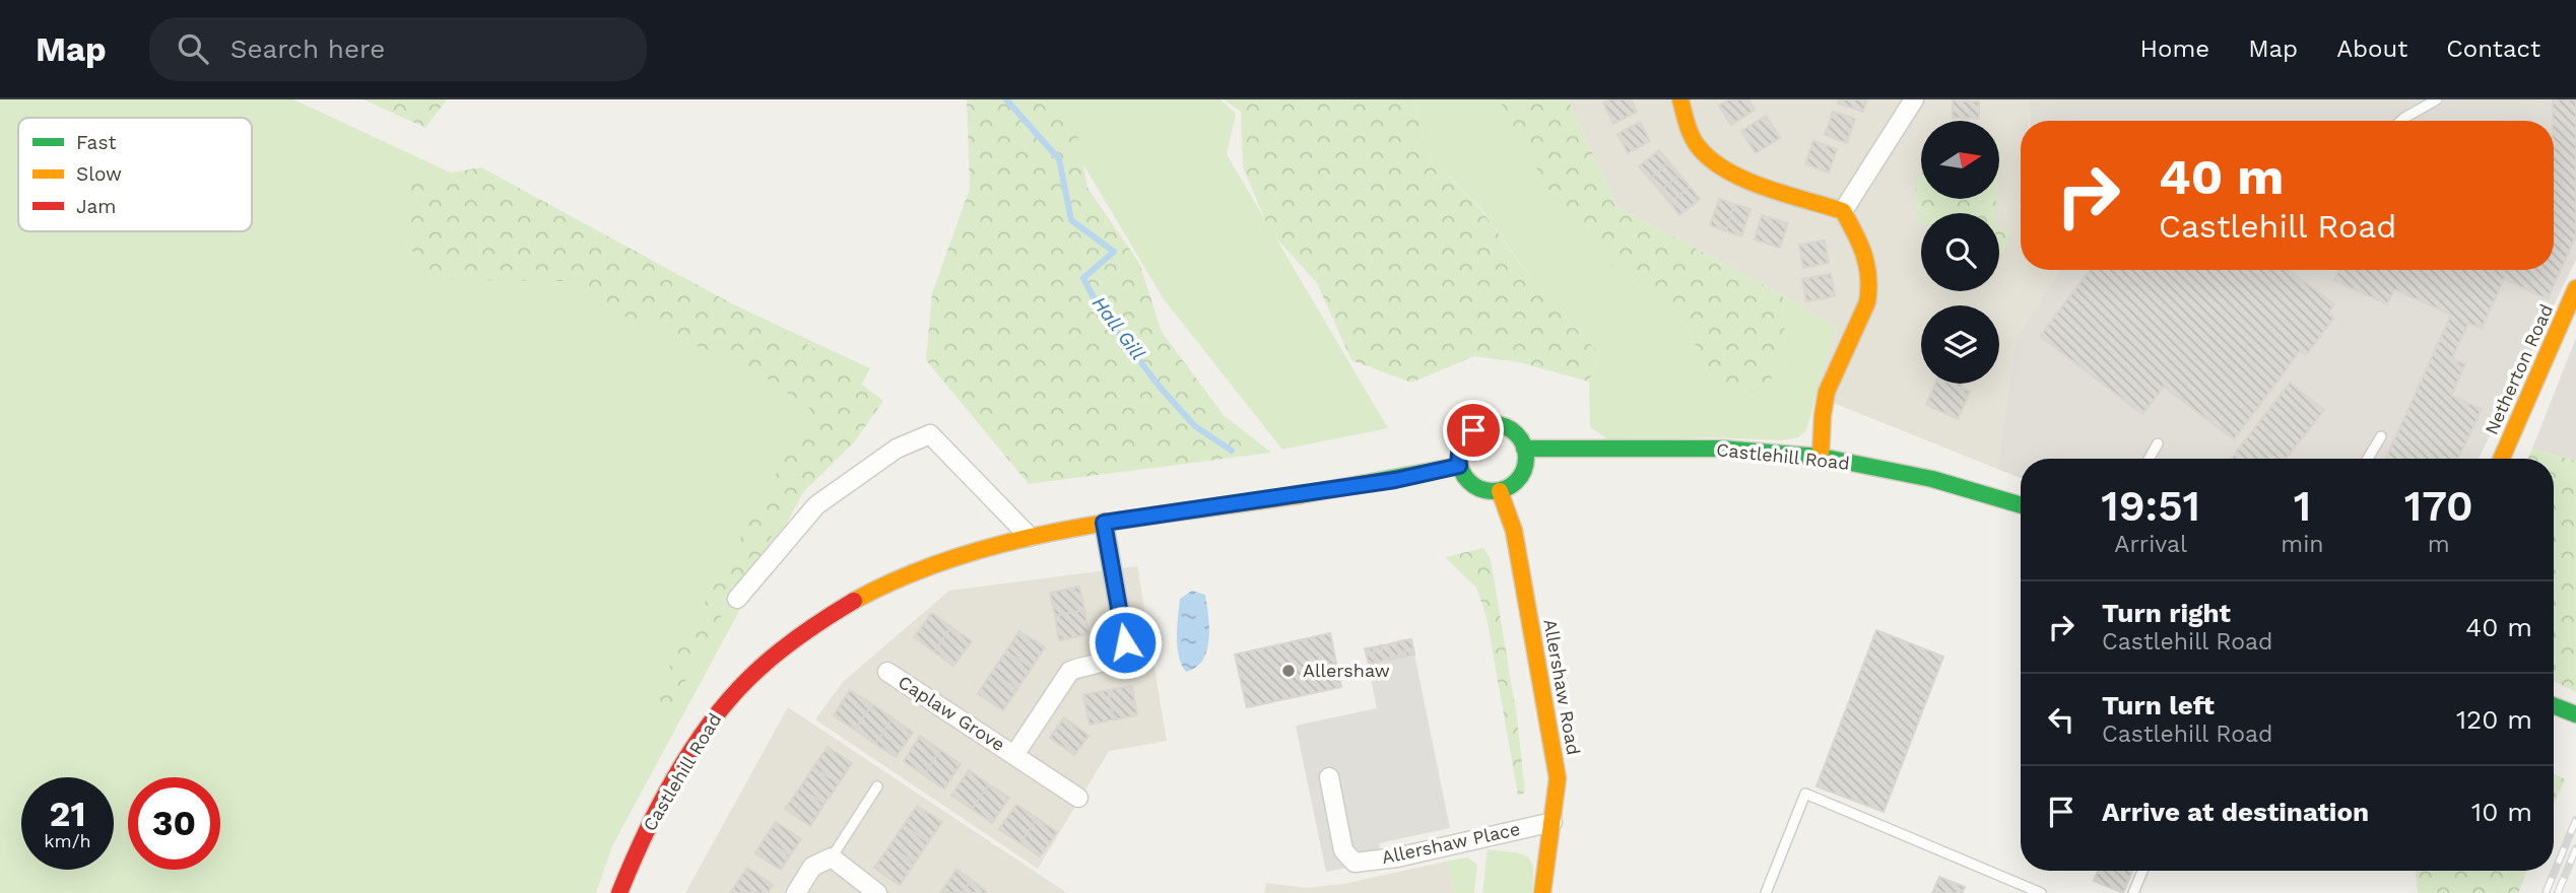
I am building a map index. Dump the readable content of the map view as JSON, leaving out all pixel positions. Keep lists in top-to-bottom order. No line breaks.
{"streets":{"main road":["Netherton Road","Castlehill Road","Allershaw Road"],"street":["Caplaw Grove","Allershaw Place"]},"crossings":[["Castlehill Road","Allershaw Road"],["Castlehill Road","Caplaw Grove"],["Allershaw Road","Allershaw Place"]],"water":["Hall Gill"],"places":["Allershaw"],"legend":["Fast","Slow","Jam"],"north":"right","page":{"header":"Map","search":"Search here","nav":["Home","Map","About","Contact"],"turn":["40 m","Castlehill Road"],"eta":["19:51","Arrival","1","min","170","m"],"list":[{"name":"Turn right","note":"Castlehill Road","value":"40 m"},{"name":"Turn left","note":"Castlehill Road","value":"120 m"},{"name":"Arrive at destination","value":"10 m"}],"speed":"21 km/h","limit":"30"}}
